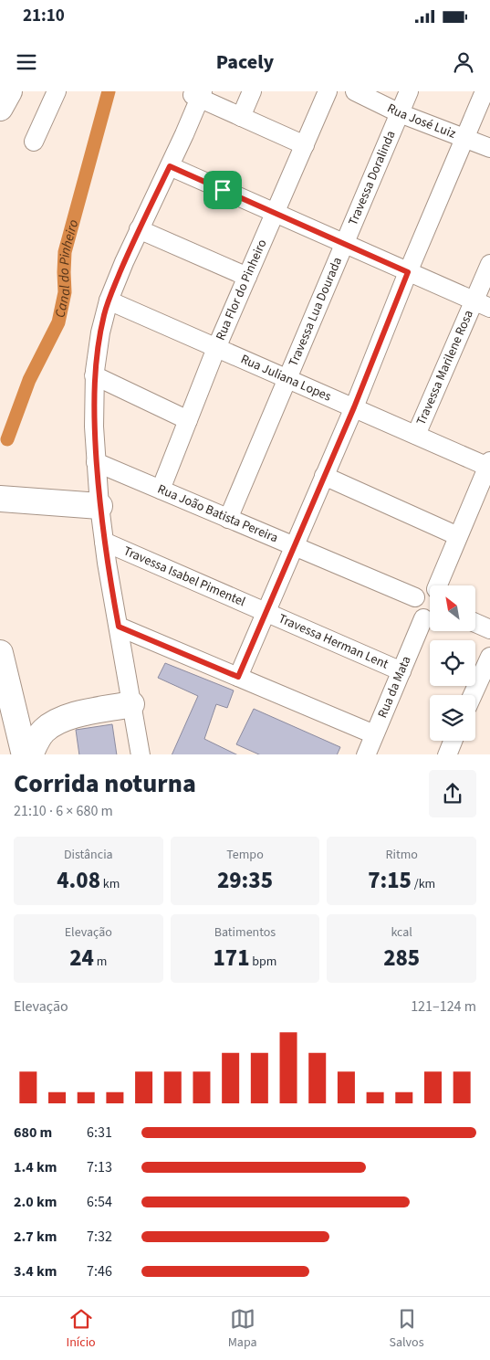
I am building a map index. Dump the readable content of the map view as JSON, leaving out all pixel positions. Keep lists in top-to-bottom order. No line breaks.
{"streets":{"street":["Rua José Luiz","Travessa Doralinda","Rua Flor do Pinheiro","Travessa Lua Dourada","Travessa Marilene Rosa","Rua Juliana Lopes","Rua João Batista Pereira","Travessa Isabel Pimentel","Travessa Herman Lent","Rua da Mata"]},"crossings":[["Rua José Luiz","Travessa Doralinda"],["Travessa Doralinda","Travessa Lua Dourada"],["Rua Flor do Pinheiro","Rua Juliana Lopes"],["Rua Flor do Pinheiro","Rua João Batista Pereira"],["Travessa Lua Dourada","Rua Juliana Lopes"],["Travessa Lua Dourada","Rua João Batista Pereira"],["Travessa Marilene Rosa","Rua Juliana Lopes"],["Travessa Isabel Pimentel","Travessa Herman Lent"],["Travessa Herman Lent","Rua da Mata"]],"water":["Canal do Pinheiro"],"north":"top left","page":{"status":"21:10","header":"Pacely","heading":["Corrida noturna","21:10 · 6 × 680 m"],"stats":[["Distância","4.08 km"],["Tempo","29:35"],["Ritmo","7:15 /km"],["Elevação","24 m"],["Batimentos","171 bpm"],["kcal","285"]],"chart":["Elevação","121–124 m"],"list":[{"name":"680 m","note":"6:31"},{"name":"1.4 km","note":"7:13"},{"name":"2.0 km","note":"6:54"},{"name":"2.7 km","note":"7:32"},{"name":"3.4 km","note":"7:46"}],"tabs":["Início","Mapa","Salvos"]}}
